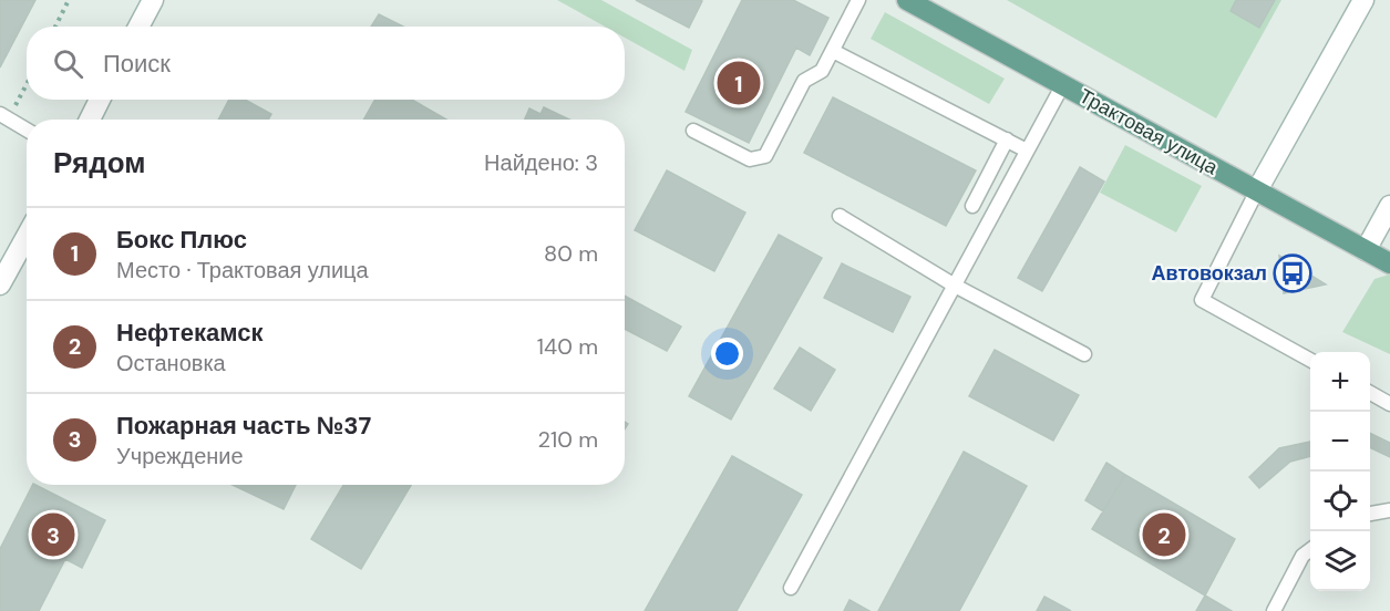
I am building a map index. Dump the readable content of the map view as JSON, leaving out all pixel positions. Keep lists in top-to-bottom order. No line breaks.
{"streets":{"main road":["Трактовая улица"]},"places":{"bus stop":["Автовокзал"]},"page":{"search":"Поиск","pins":["1","2","3"],"heading":["Рядом","Найдено: 3"],"list":[{"mark":"1","name":"Бокс Плюс","note":"Место · Трактовая улица","value":"80 m"},{"mark":"2","name":"Нефтекамск","note":"Остановка","value":"140 m"},{"mark":"3","name":"Пожарная часть №37","note":"Учреждение","value":"210 m"}],"map_buttons":["+","−"]}}
